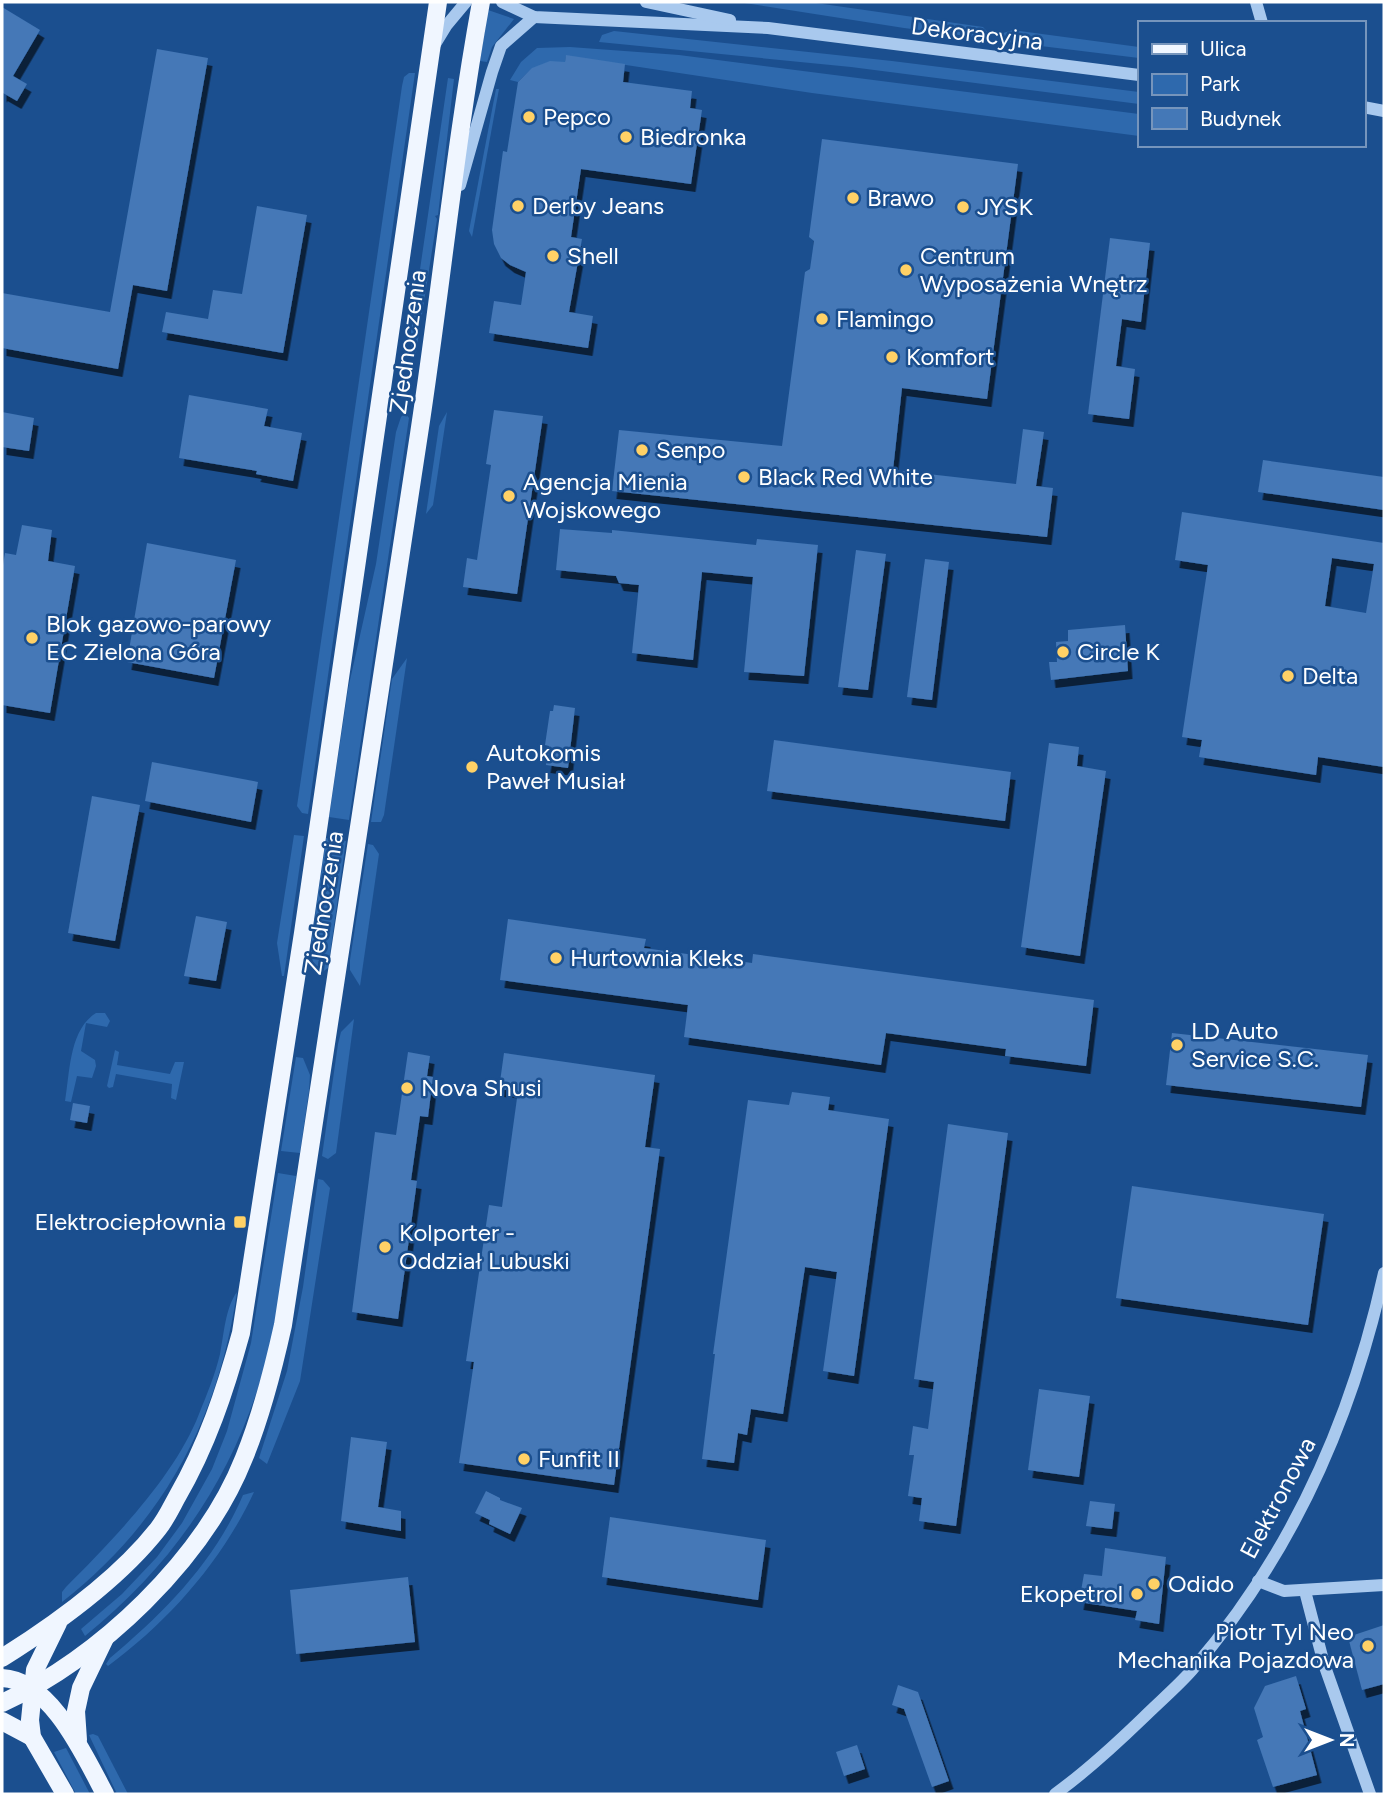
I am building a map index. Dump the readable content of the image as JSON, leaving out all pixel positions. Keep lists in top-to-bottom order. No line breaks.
{"streets":{"main road":["Zjednoczenia"],"street":["Dekoracyjna","Elektronowa"]},"places":{"other":["Pepco","Biedronka","Brawo","Derby Jeans","JYSK","Shell","Centrum Wyposażenia Wnętrz","Flamingo","Komfort","Senpo","Black Red White","Agencja Mienia Wojskowego","Blok gazowo-parowy EC Zielona Góra","Circle K","Delta","Autokomis Paweł Musiał","Hurtownia Kleks","LD Auto Service S.C.","Nova Shusi","Kolporter - Oddział Lubuski","Funfit II","Odido","Ekopetrol","Piotr Tyl Neo Mechanika Pojazdowa"],"transit":["Elektrociepłownia"]},"legend":["Ulica","Park","Budynek"],"north":"right"}
